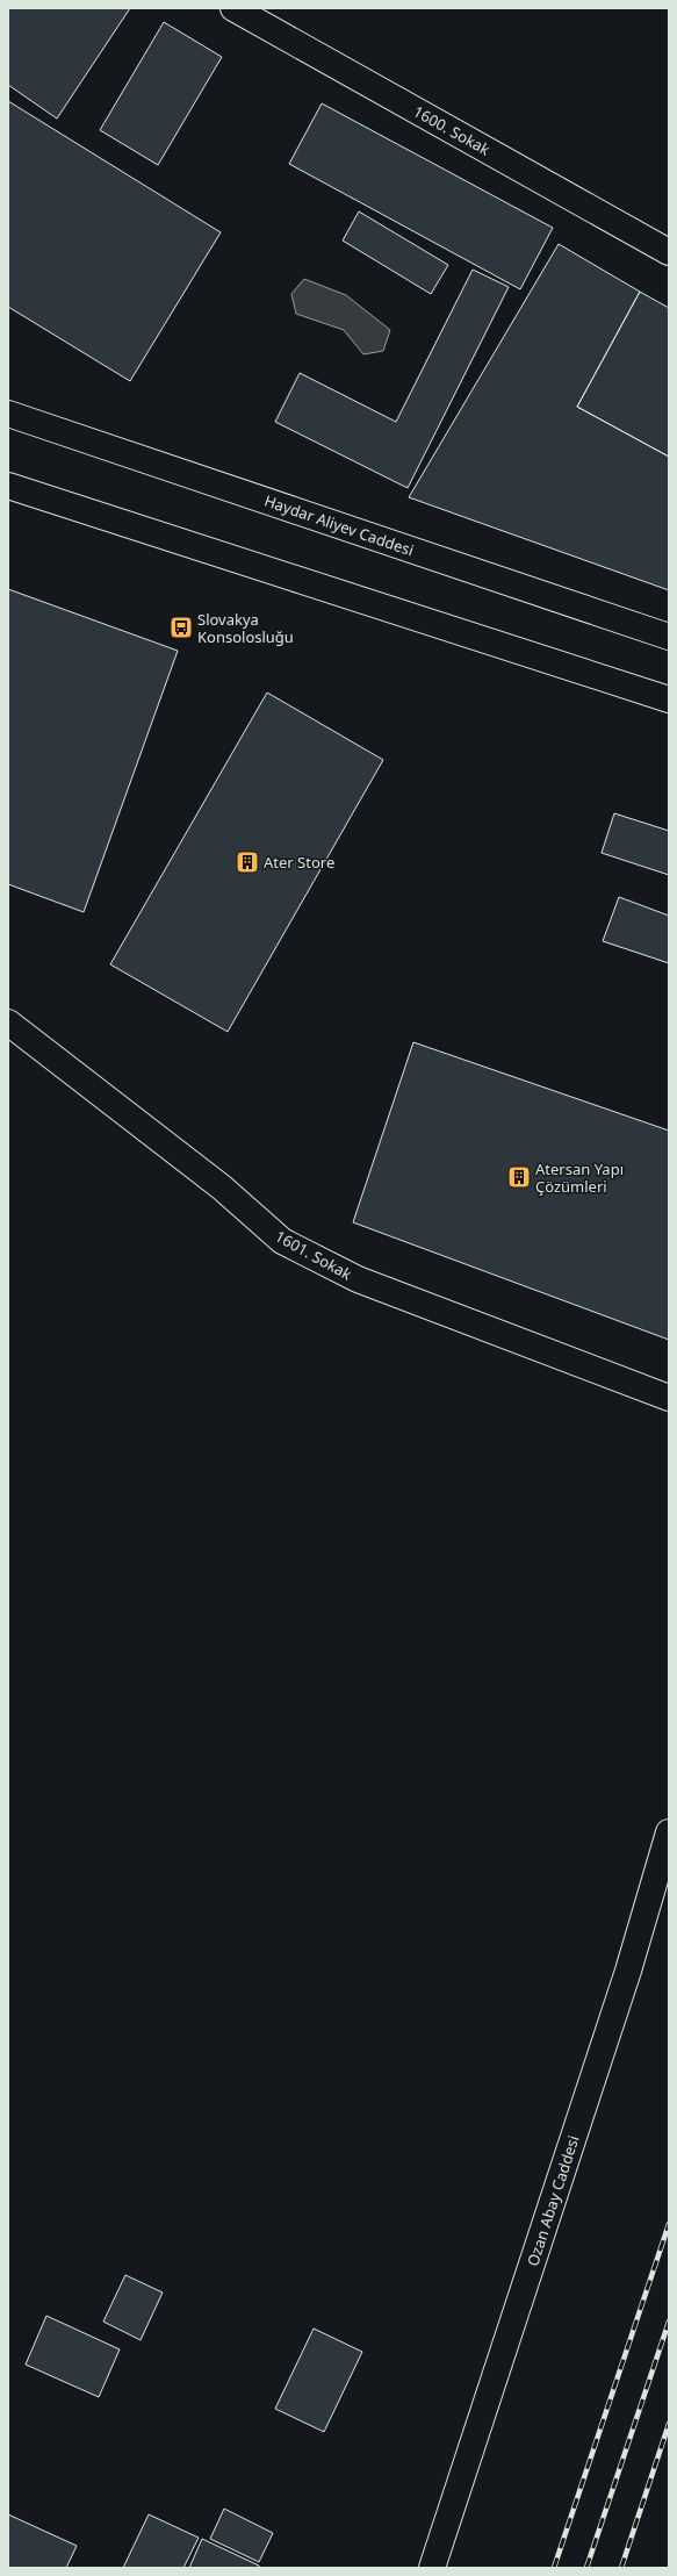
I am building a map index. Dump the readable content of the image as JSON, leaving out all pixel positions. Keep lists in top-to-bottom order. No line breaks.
{"streets":{"main road":["1600. Sokak","Haydar Aliyev Caddesi","1601. Sokak","Ozan Abay Caddesi"]},"places":{"bus stop":["Slovakya Konsolosluğu"],"building":["Ater Store","Atersan Yapı Çözümleri"]}}
